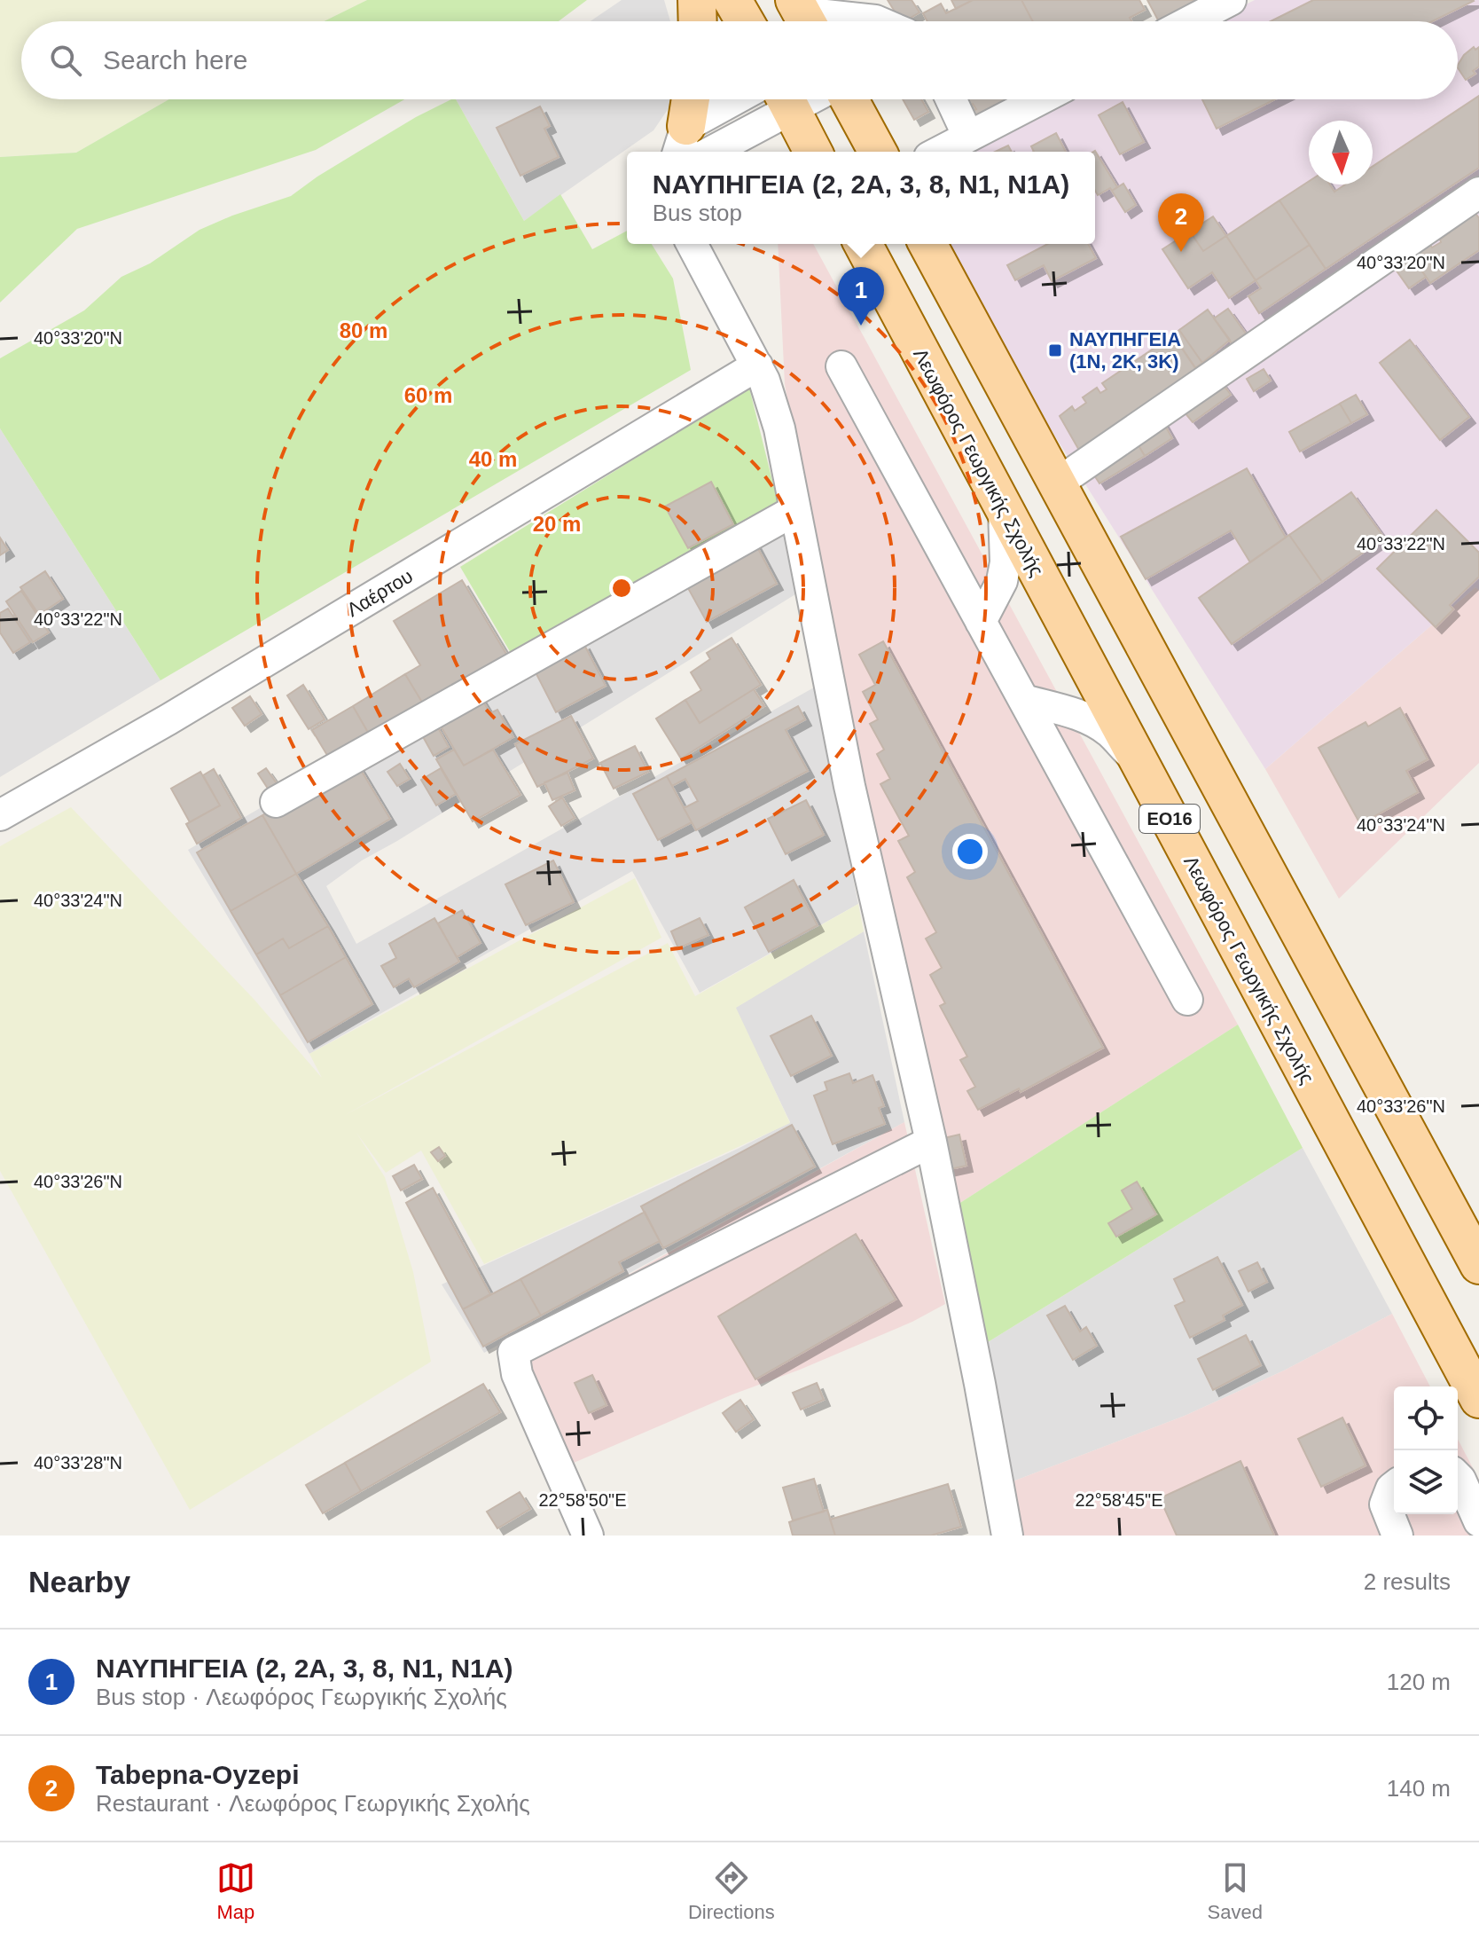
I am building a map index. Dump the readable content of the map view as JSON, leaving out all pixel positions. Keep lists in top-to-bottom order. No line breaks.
{"streets":{"main road":["Λεωφόρος Γεωργικής Σχολής","ΕΟ16"],"street":["Λαέρτου"]},"places":{"transit":["ΝΑΥΠΗΓΕΙΑ (1Ν, 2Κ, 3Κ)"]},"north":"bottom","page":{"search":"Search here","popup":["ΝΑΥΠΗΓΕΙΑ (2, 2Α, 3, 8, Ν1, Ν1Α)","Bus stop"],"pins":["2","1"],"heading":["Nearby","2 results"],"list":[{"mark":"1","name":"ΝΑΥΠΗΓΕΙΑ (2, 2Α, 3, 8, Ν1, Ν1Α)","note":"Bus stop · Λεωφόρος Γεωργικής Σχολής","value":"120 m"},{"mark":"2","name":"Tabepna-Oyzepi","note":"Restaurant · Λεωφόρος Γεωργικής Σχολής","value":"140 m"}],"nav":["Map","Directions","Saved"]},"coordinates":["40°33'20\"N","40°33'22\"N","40°33'24\"N","40°33'26\"N","40°33'28\"N","22°58'50\"E","22°58'45\"E"],"rings":["80 m","60 m","40 m","20 m"]}
